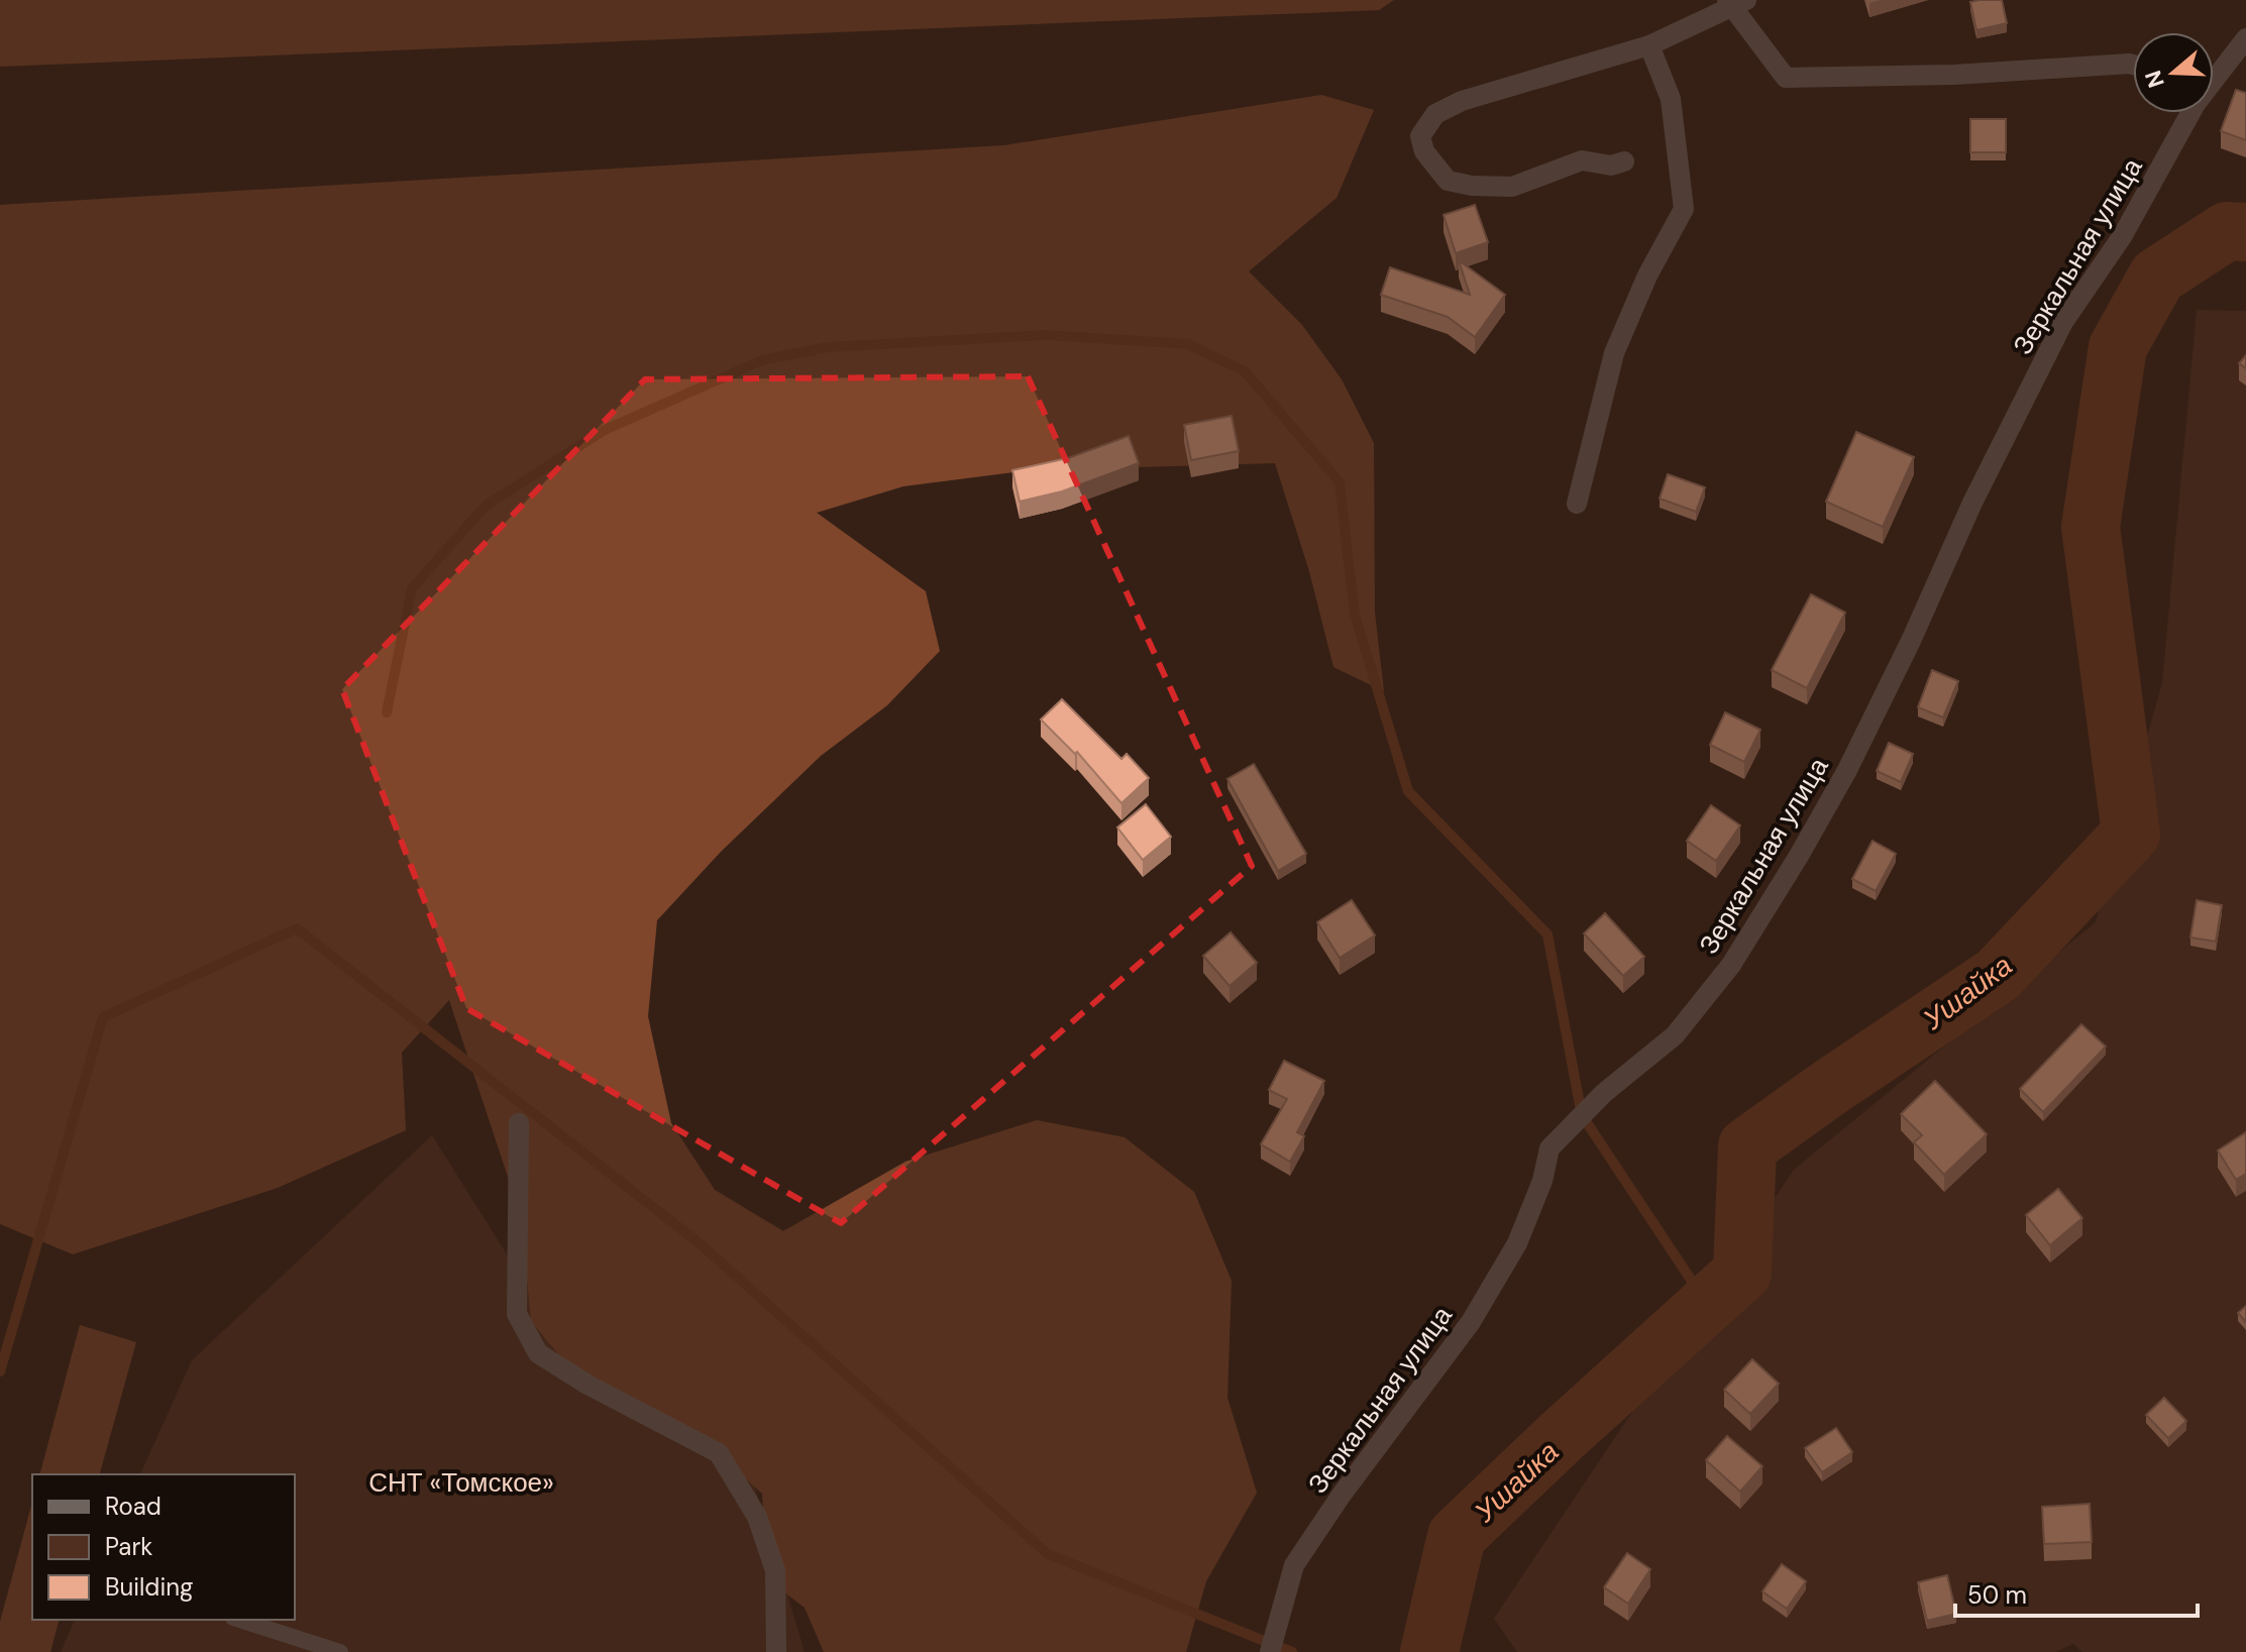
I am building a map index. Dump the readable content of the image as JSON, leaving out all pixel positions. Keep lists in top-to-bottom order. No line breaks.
{"streets":{"street":["Зеркальная улица"]},"water":["Ушайка"],"parks":["СНТ «Томское»"],"legend":["Road","Park","Building"],"scale_bar":"50 m","north":"left"}
